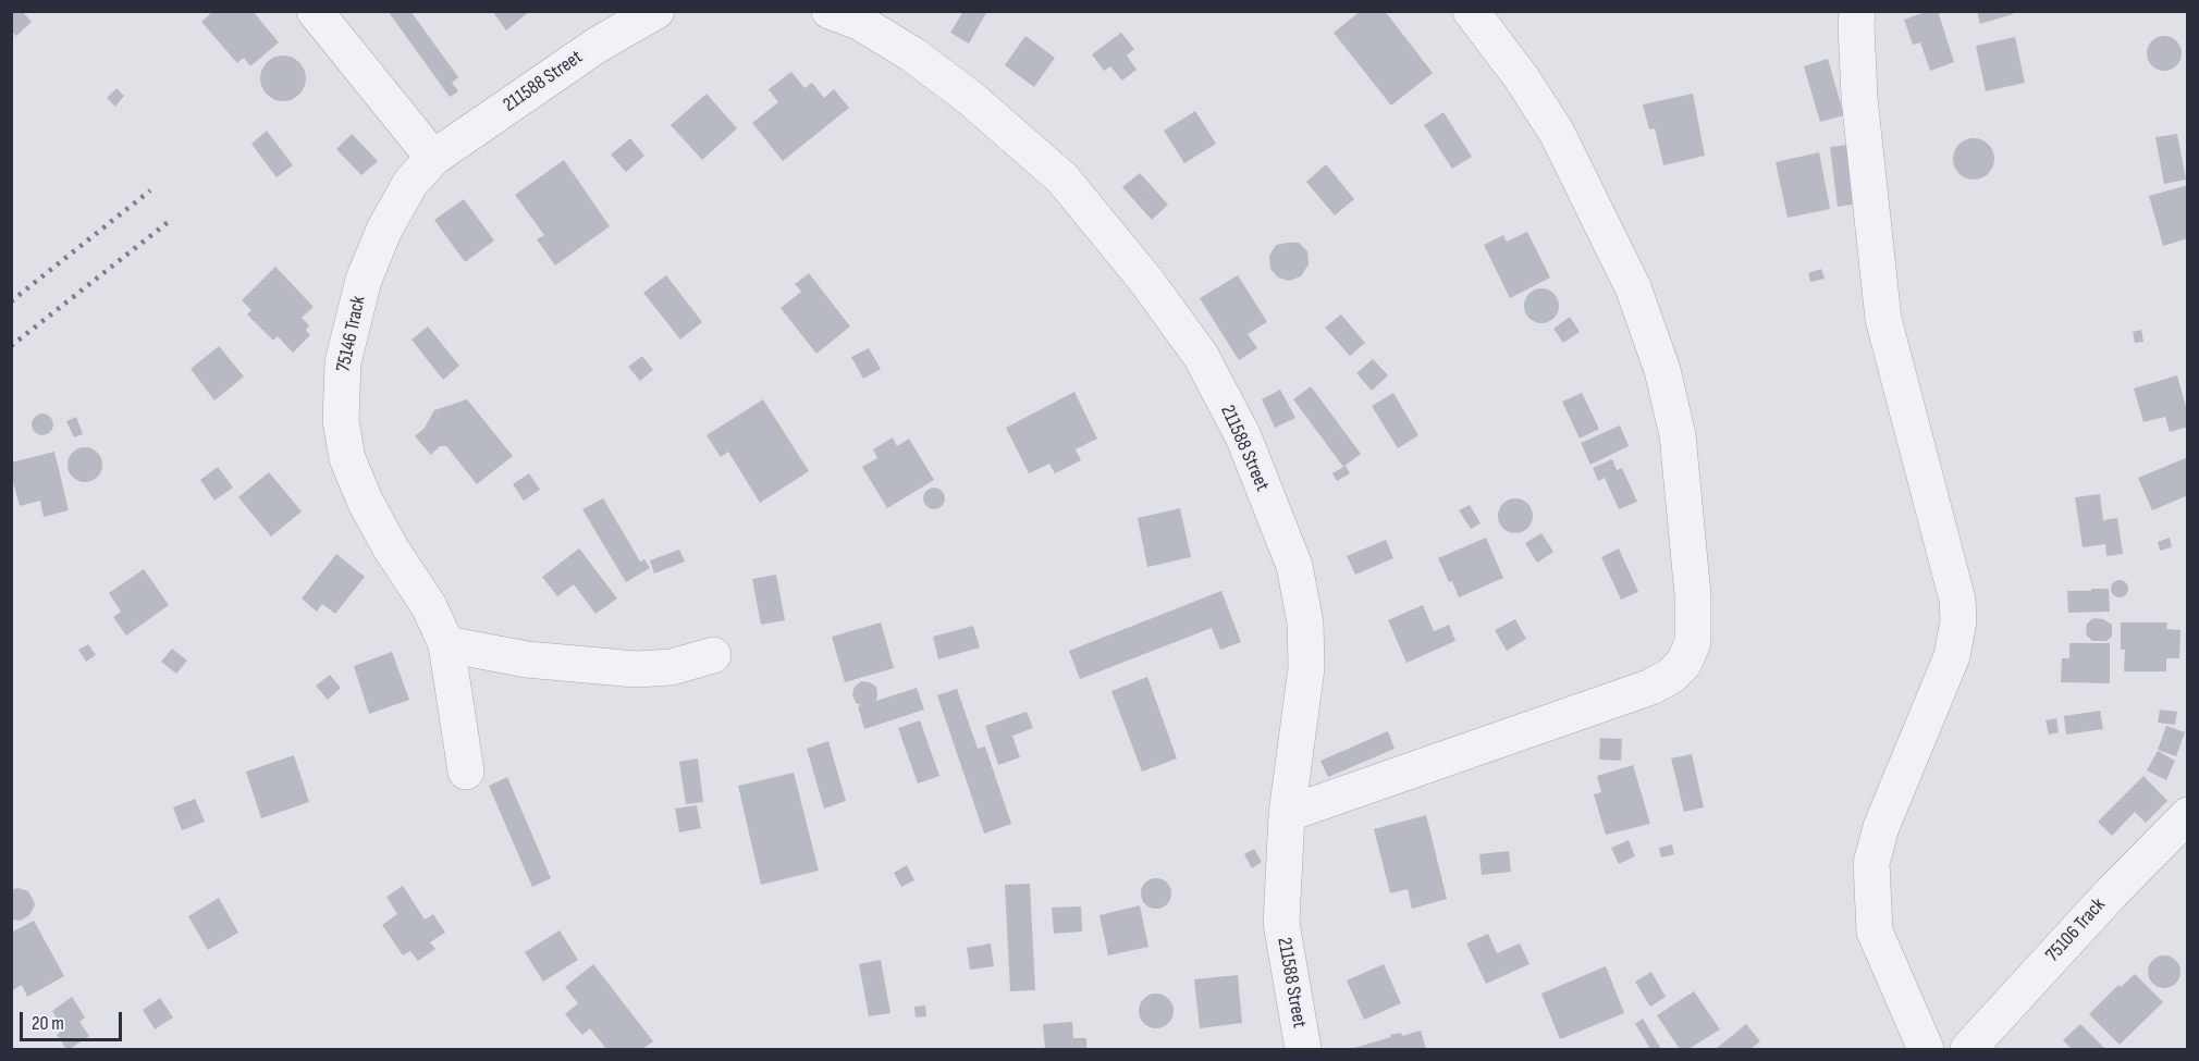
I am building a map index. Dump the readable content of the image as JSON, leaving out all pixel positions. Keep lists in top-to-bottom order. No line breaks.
{"streets":{"street":["211588 Street","75146 Track","75106 Track"]},"crossings":[["211588 Street","75146 Track"]],"scale_bar":"20 m"}
